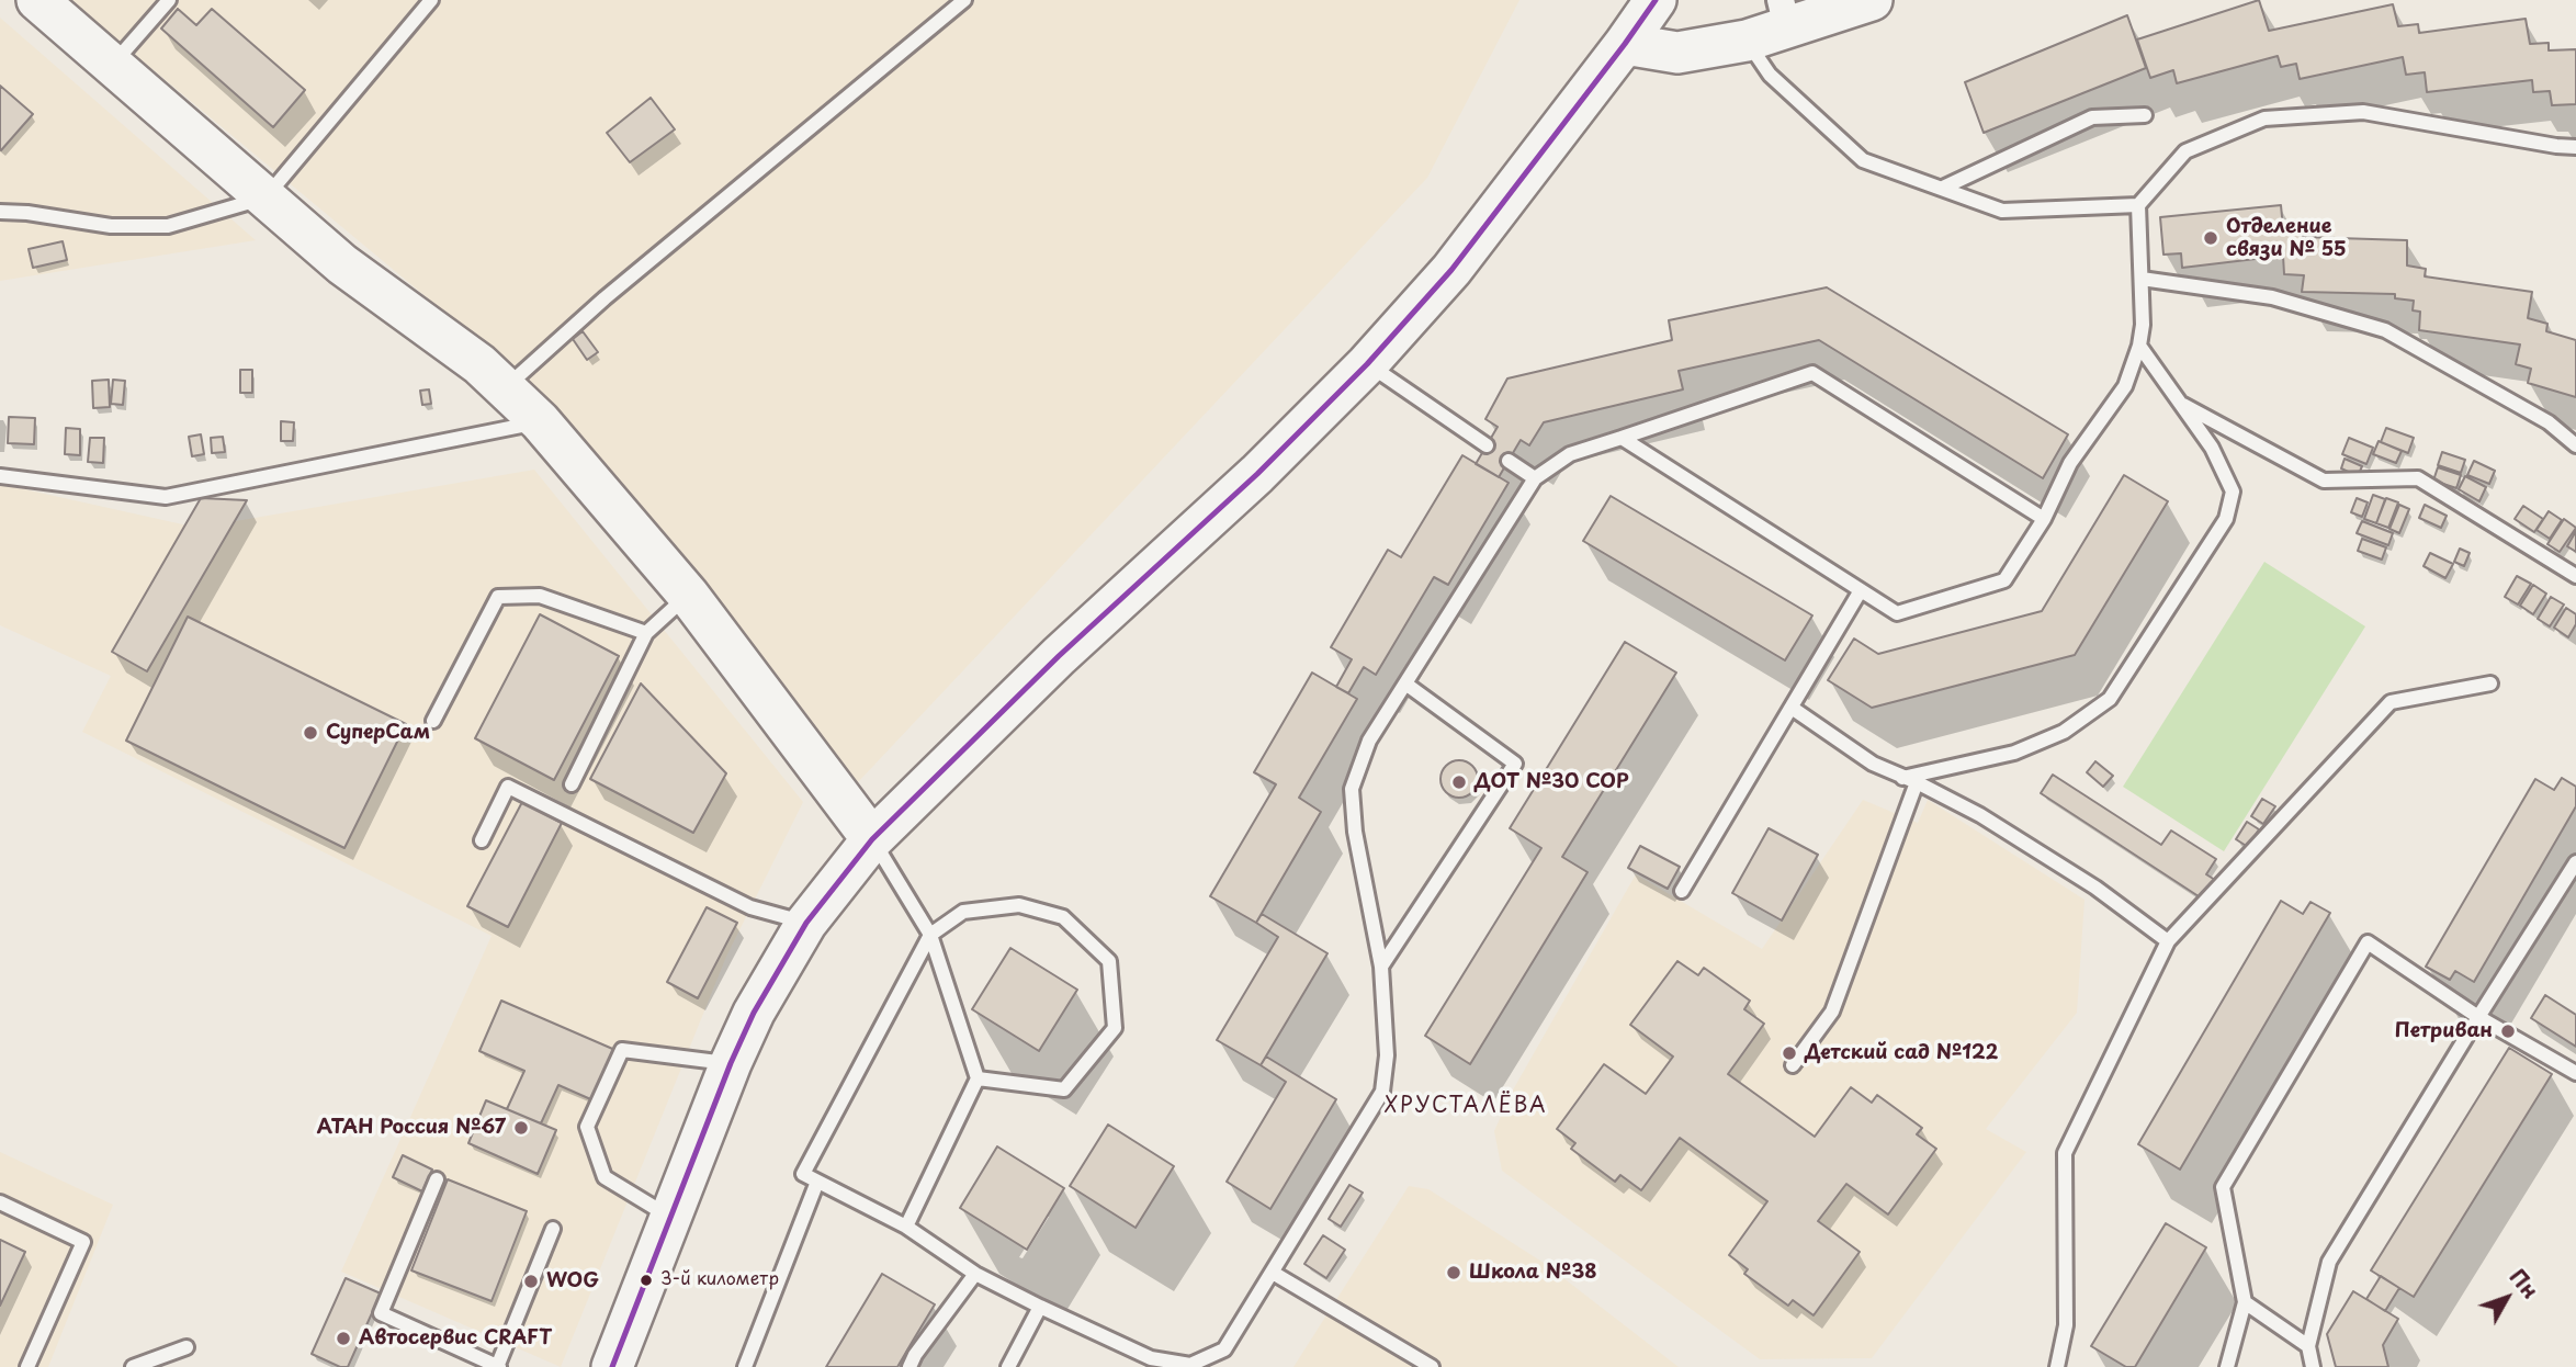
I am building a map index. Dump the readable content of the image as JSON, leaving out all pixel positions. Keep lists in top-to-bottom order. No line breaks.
{"districts":["ХРУСТАЛЁВА"],"places":["Отделение связи № 55","СуперСам","ДОТ №30 СОР","Петриван","Детский сад №122","АТАН Россия №67","Школа №38","3-й километр","WOG","Автосервис CRAFT"],"north":"top right"}
